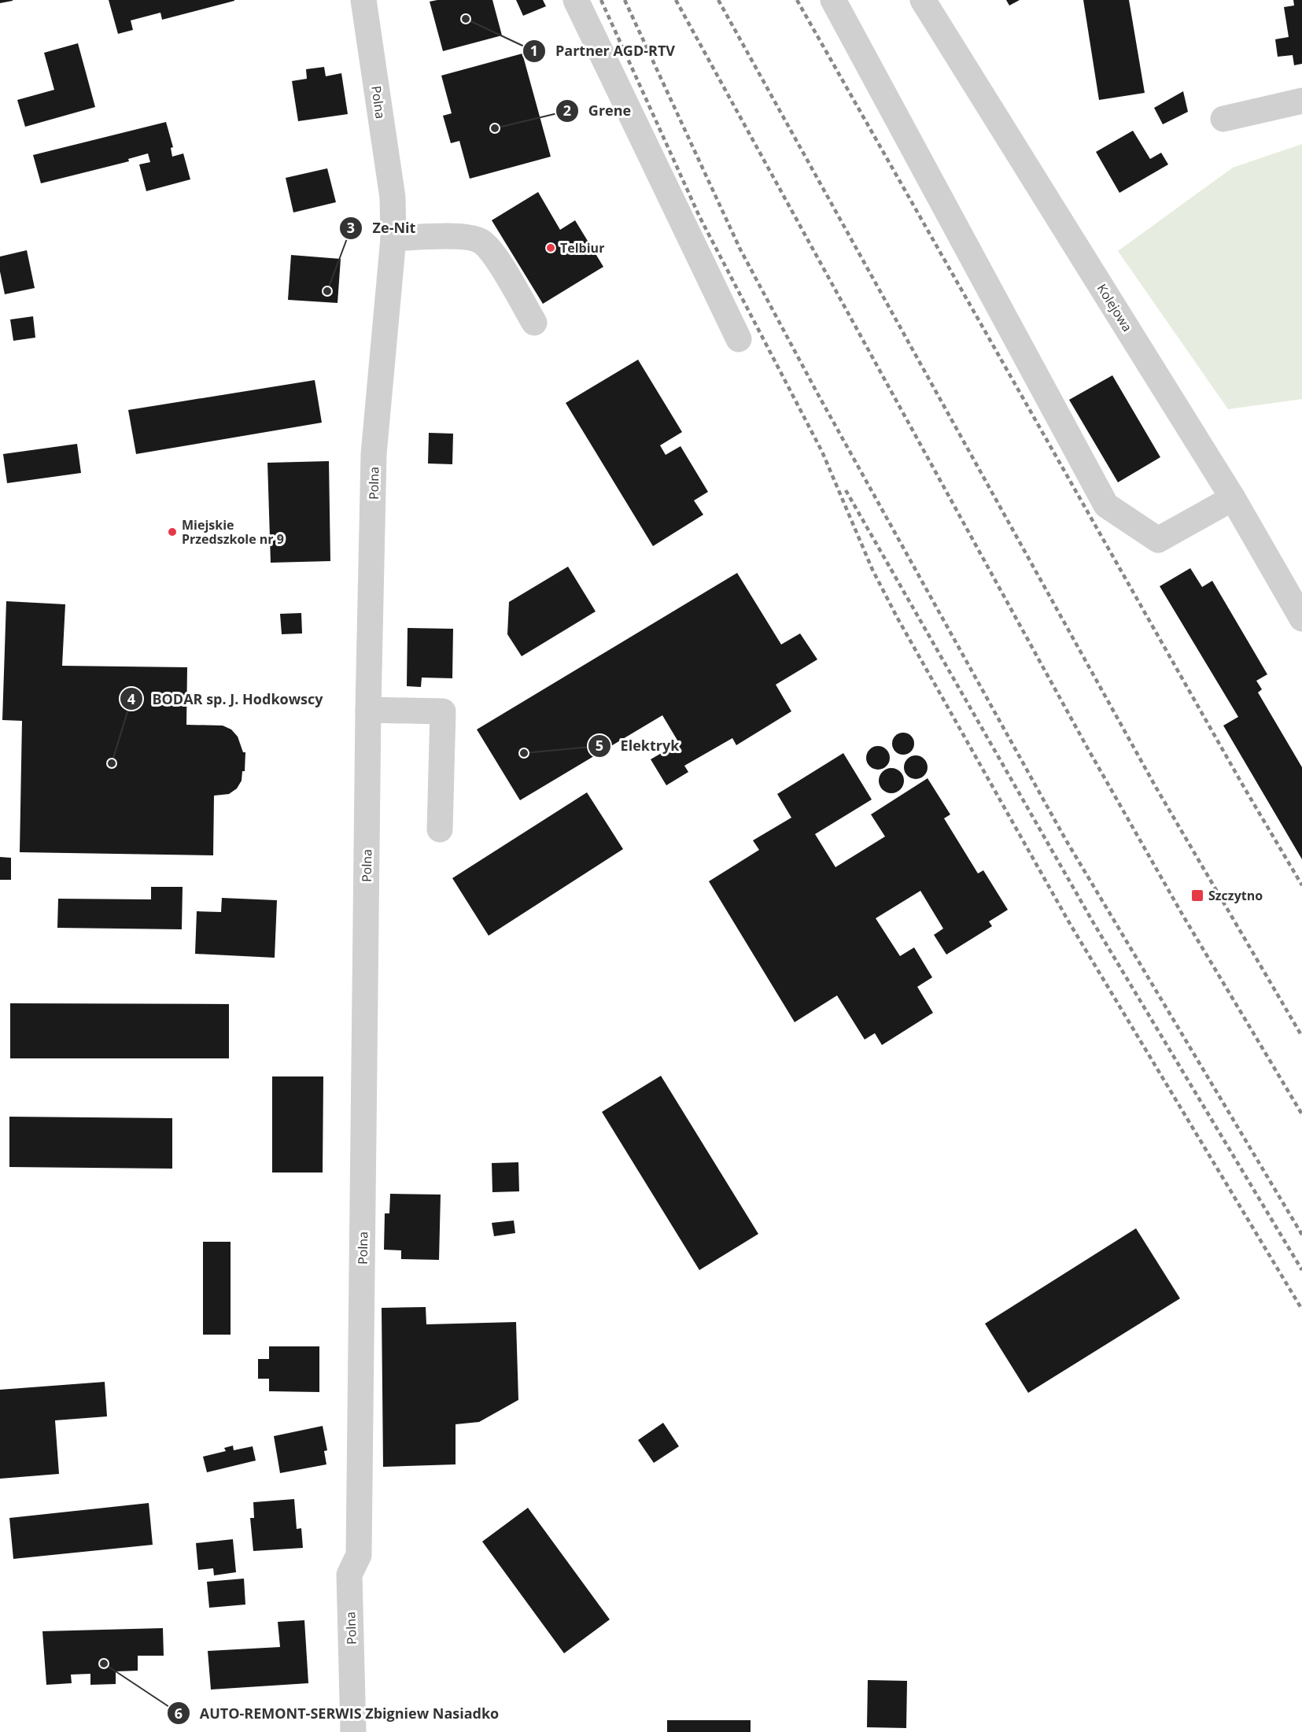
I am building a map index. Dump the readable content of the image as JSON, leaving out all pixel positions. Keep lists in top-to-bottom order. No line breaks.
{"streets":{"street":["Polna","Kolejowa"]},"places":{"other":["Partner AGD-RTV","Grene","Telbiur","Ze-Nit","Miejskie Przedszkole nr 9","Elektryk","BODAR sp. J. Hodkowscy","AUTO-REMONT-SERWIS Zbigniew Nasiadko"],"transit":["Szczytno"]}}
